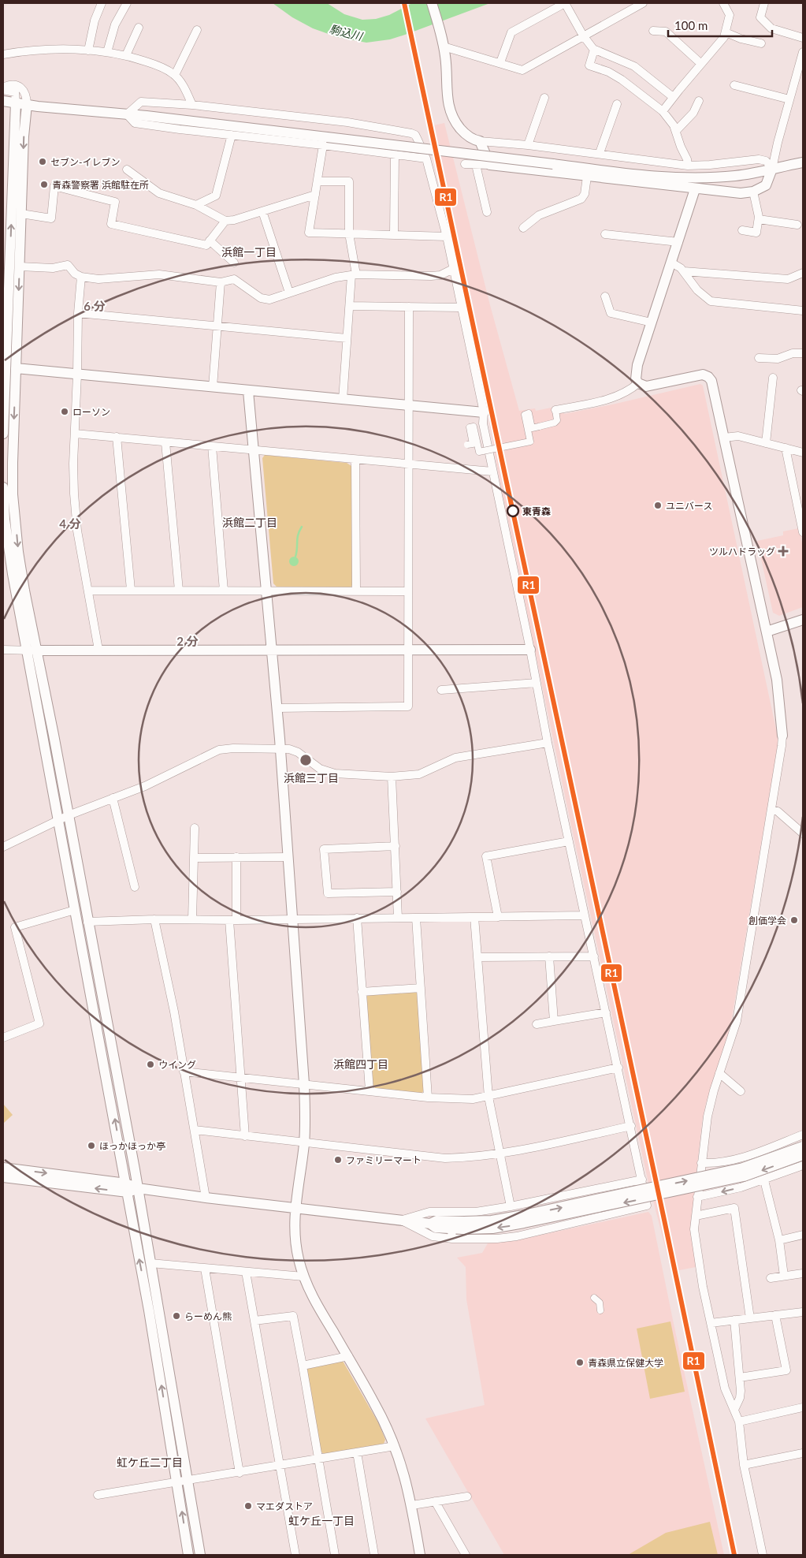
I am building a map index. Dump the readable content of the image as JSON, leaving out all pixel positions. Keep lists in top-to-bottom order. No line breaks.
{"districts":["浜館一丁目","浜館二丁目","浜館三丁目","浜館四丁目","虹ケ丘二丁目","虹ケ丘一丁目"],"water":["駒込川"],"places":{"other":["セブン-イレブン","青森警察署 浜館駐在所","ローソン","ユニバース","東青森","創価学会","ウイング","ほっかほっか亭","ファミリーマート","らーめん熊","青森県立保健大学","マエダストア"],"health":["ツルハドラッグ"]},"lines":["transit line R1"],"scale_bar":"100 m","rings":["6 分","4 分","2 分"]}
